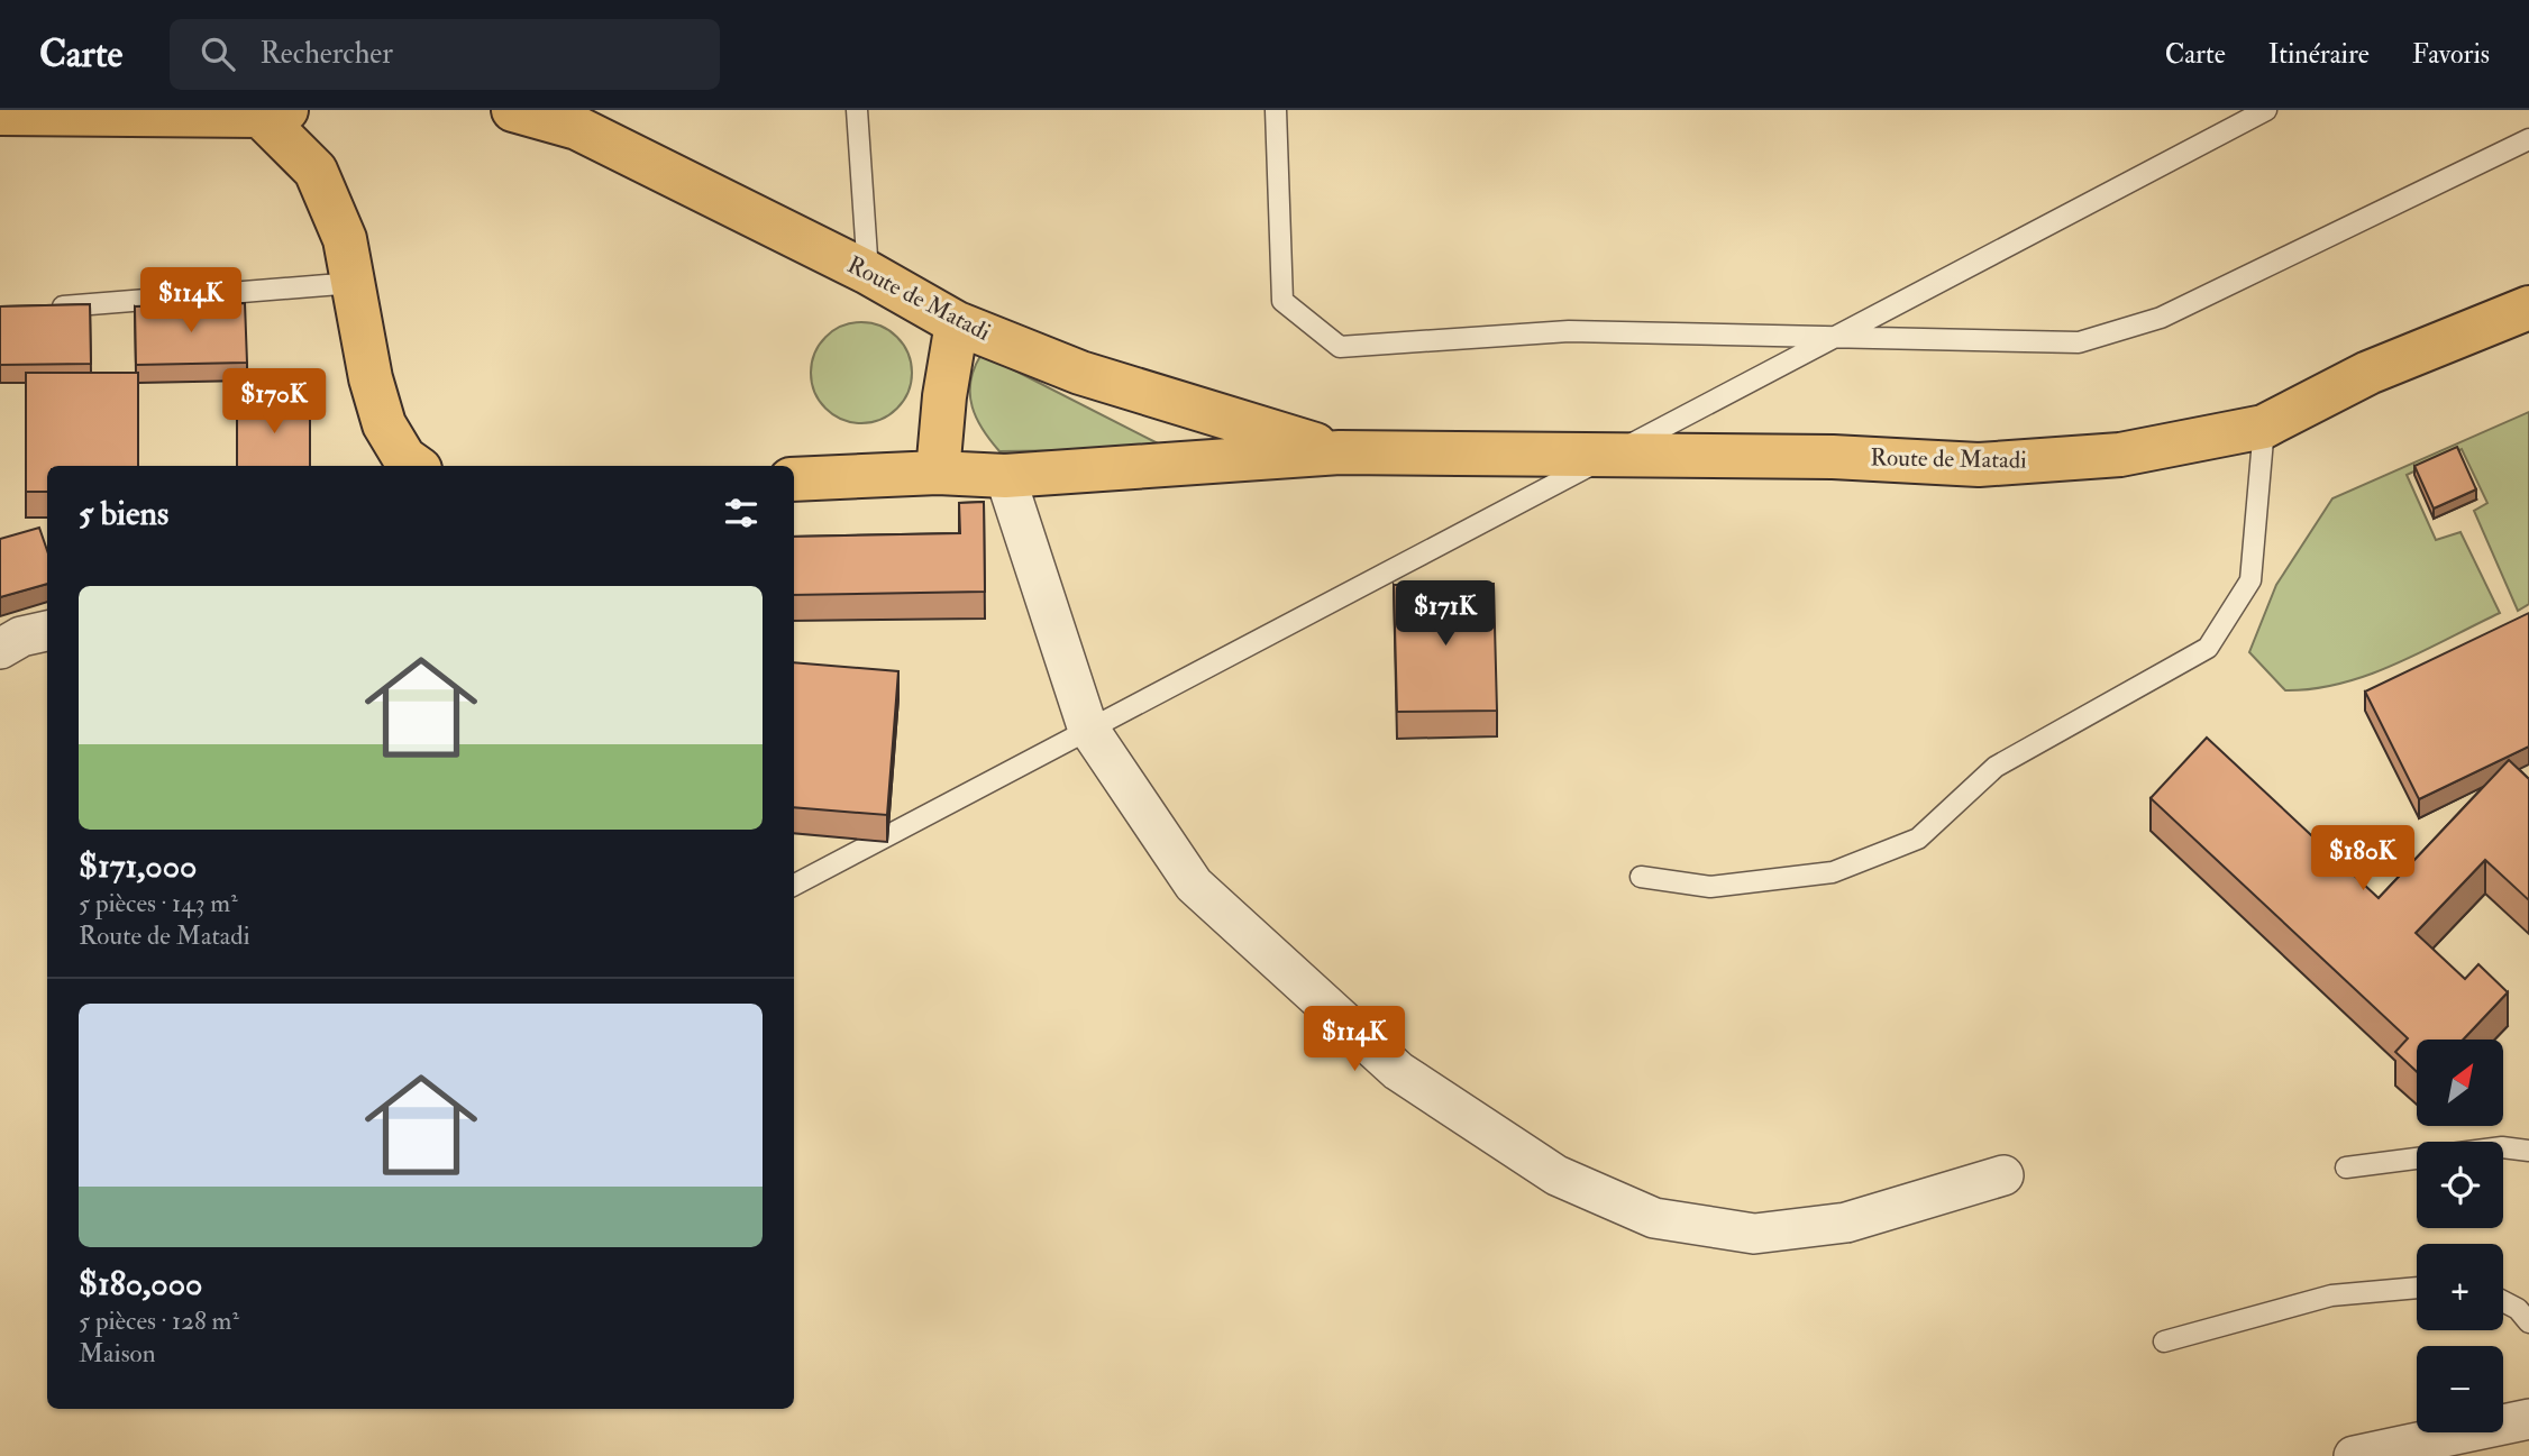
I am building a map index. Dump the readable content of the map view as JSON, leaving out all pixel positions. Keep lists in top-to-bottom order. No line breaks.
{"streets":{"main road":["Route de Matadi"]},"north":"top right","page":{"header":"Carte","search":"Rechercher","nav":["Carte","Itinéraire","Favoris"],"price":["$114K","$170K","$171K","$180K","$114K"],"heading":"5 biens","list":[{"name":"$171,000","note":"5 pièces · 143 m² · Route de Matadi"},{"name":"$180,000","note":"5 pièces · 128 m² · Maison"}],"map_buttons":["+","−"]}}
